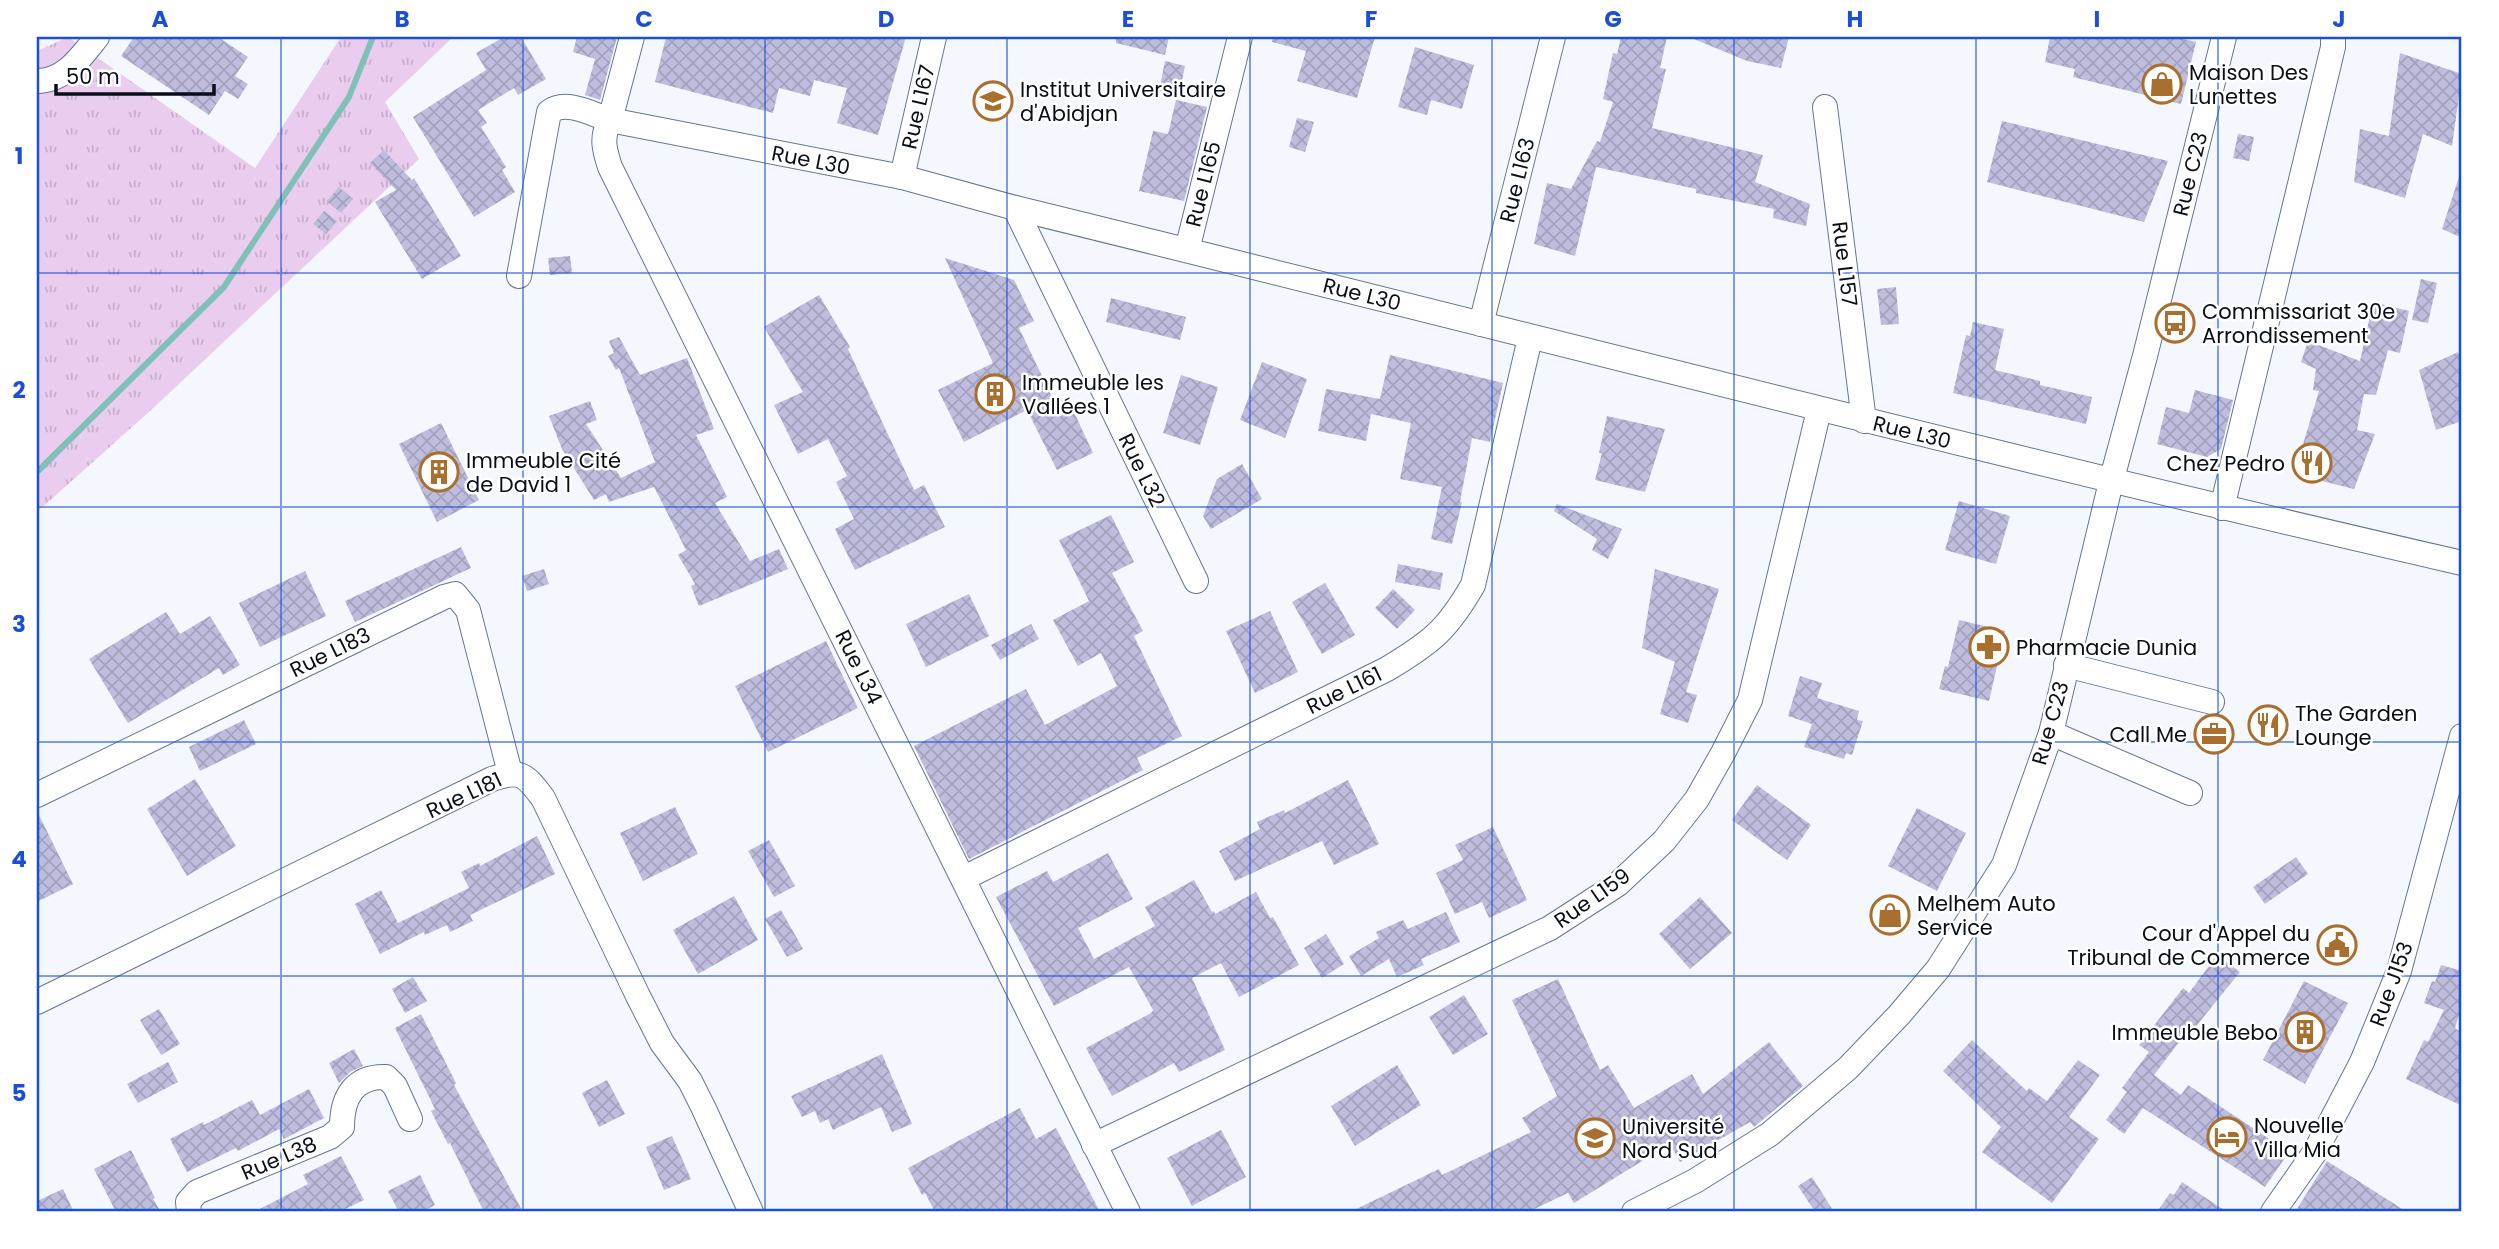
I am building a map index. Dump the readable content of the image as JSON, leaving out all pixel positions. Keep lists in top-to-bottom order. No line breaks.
{"streets":{"street":["Rue L167","Rue L30","Rue C23","Rue L163","Rue L165","Rue L157","Rue L32","Rue L183","Rue L34","Rue L161","Rue L181","Rue L159","Rue J153","Rue L38"]},"crossings":[["Rue L167","Rue L30"],["Rue L30","Rue C23"],["Rue L30","Rue L163"],["Rue L30","Rue L165"],["Rue L30","Rue L157"],["Rue L30","Rue L32"],["Rue L30","Rue L34"],["Rue L30","Rue L161"],["Rue L30","Rue L159"],["Rue L183","Rue L181"],["Rue L34","Rue L161"],["Rue L34","Rue L159"]],"places":{"shop":["Maison Des Lunettes","Melhem Auto Service"],"school or university":["Institut Universitaire d'Abidjan","Université Nord Sud"],"bus stop":["Commissariat 30e Arrondissement"],"building":["Immeuble les Vallées 1","Immeuble Cité de David 1","Immeuble Bebo"],"restaurant":["Chez Pedro","The Garden Lounge"],"pharmacy":["Pharmacie Dunia"],"office":["Call Me"],"public building":["Cour d'Appel du Tribunal de Commerce"],"hotel":["Nouvelle Villa Mia"]},"scale_bar":"50 m","grid":{"columns":["A","B","C","D","E","F","G","H","I","J"],"rows":["1","2","3","4","5"]}}
